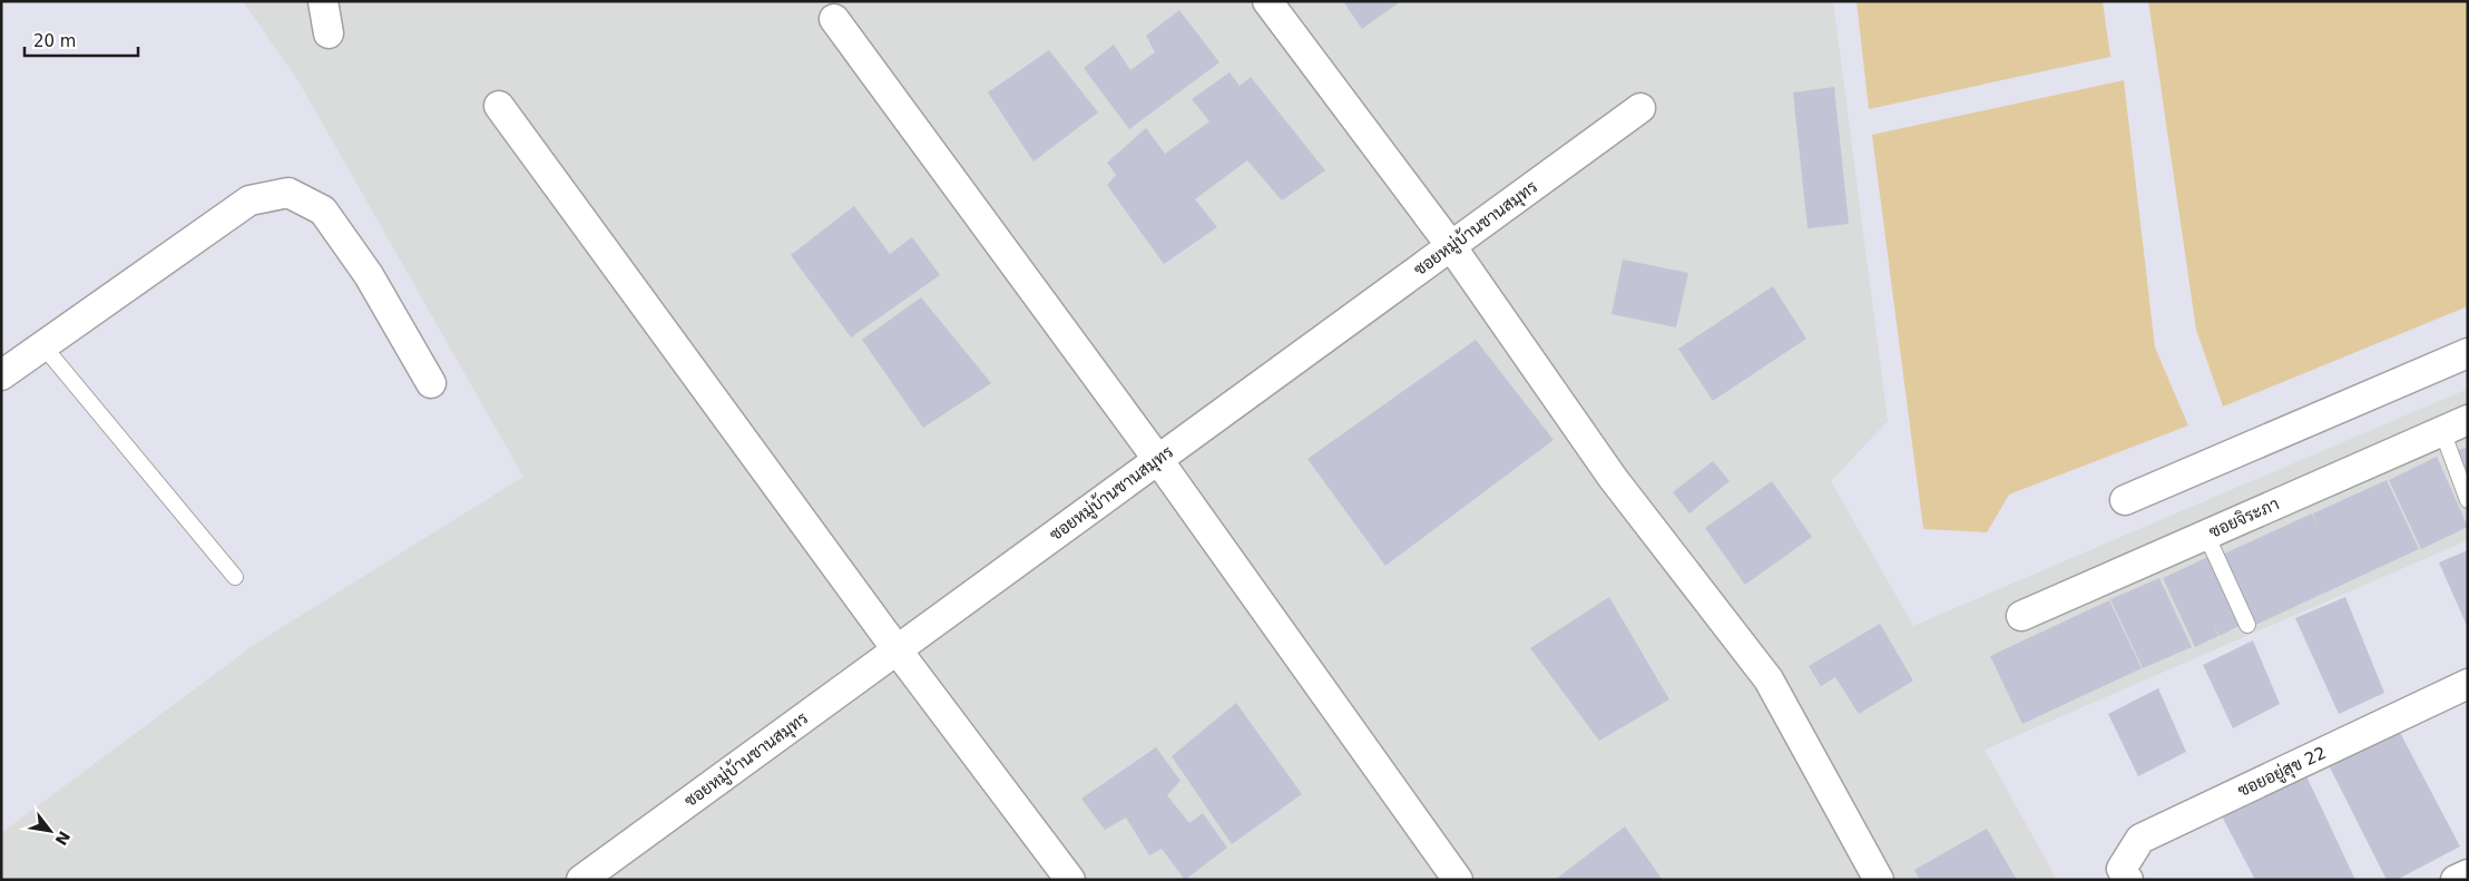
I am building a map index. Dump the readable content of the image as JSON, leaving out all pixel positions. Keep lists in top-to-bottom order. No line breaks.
{"streets":{"street":["ซอยหมู่บ้านชานสมุทร","ซอยจิระภา","ซอยอยู่สุข 22"]},"scale_bar":"20 m","north":"bottom right"}
